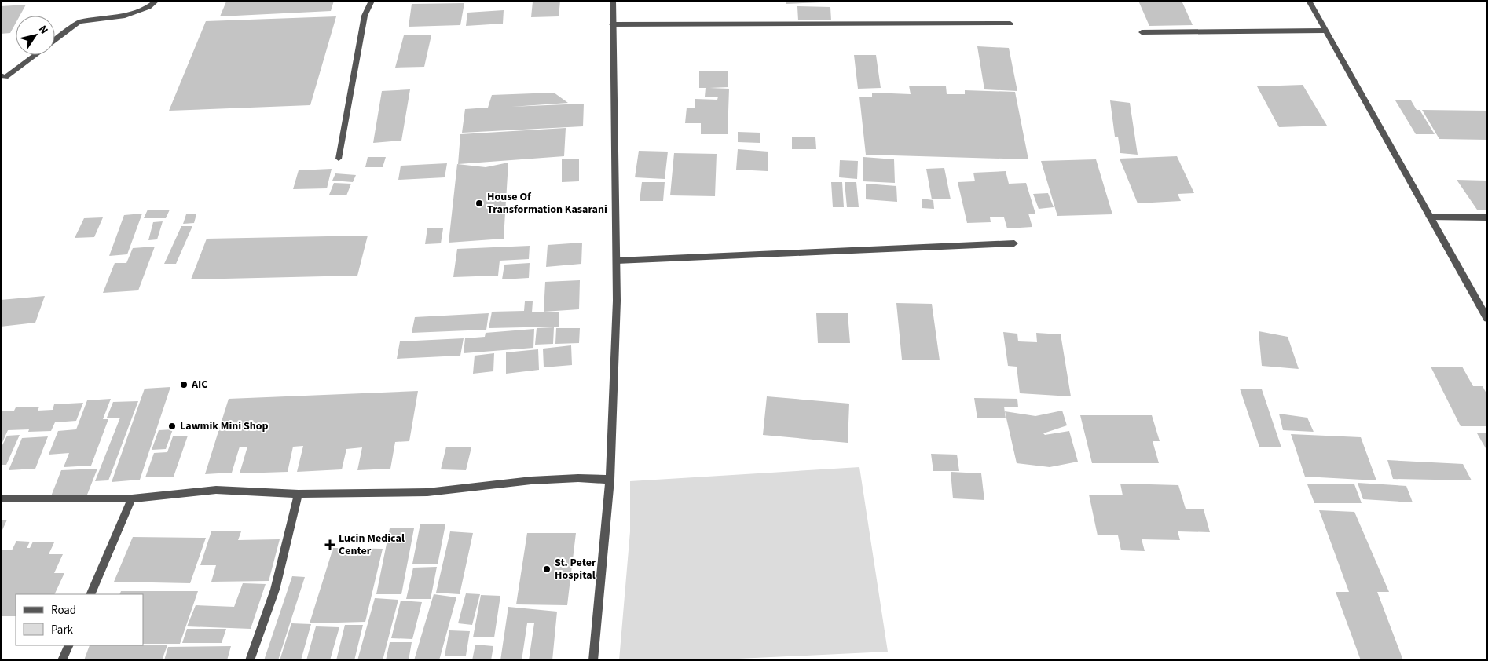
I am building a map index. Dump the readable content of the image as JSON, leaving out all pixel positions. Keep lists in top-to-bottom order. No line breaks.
{"places":{"other":["House Of Transformation Kasarani","AIC","Lawmik Mini Shop","St. Peter Hospital"],"health":["Lucin Medical Center"]},"legend":["Road","Park"],"north":"top right"}
